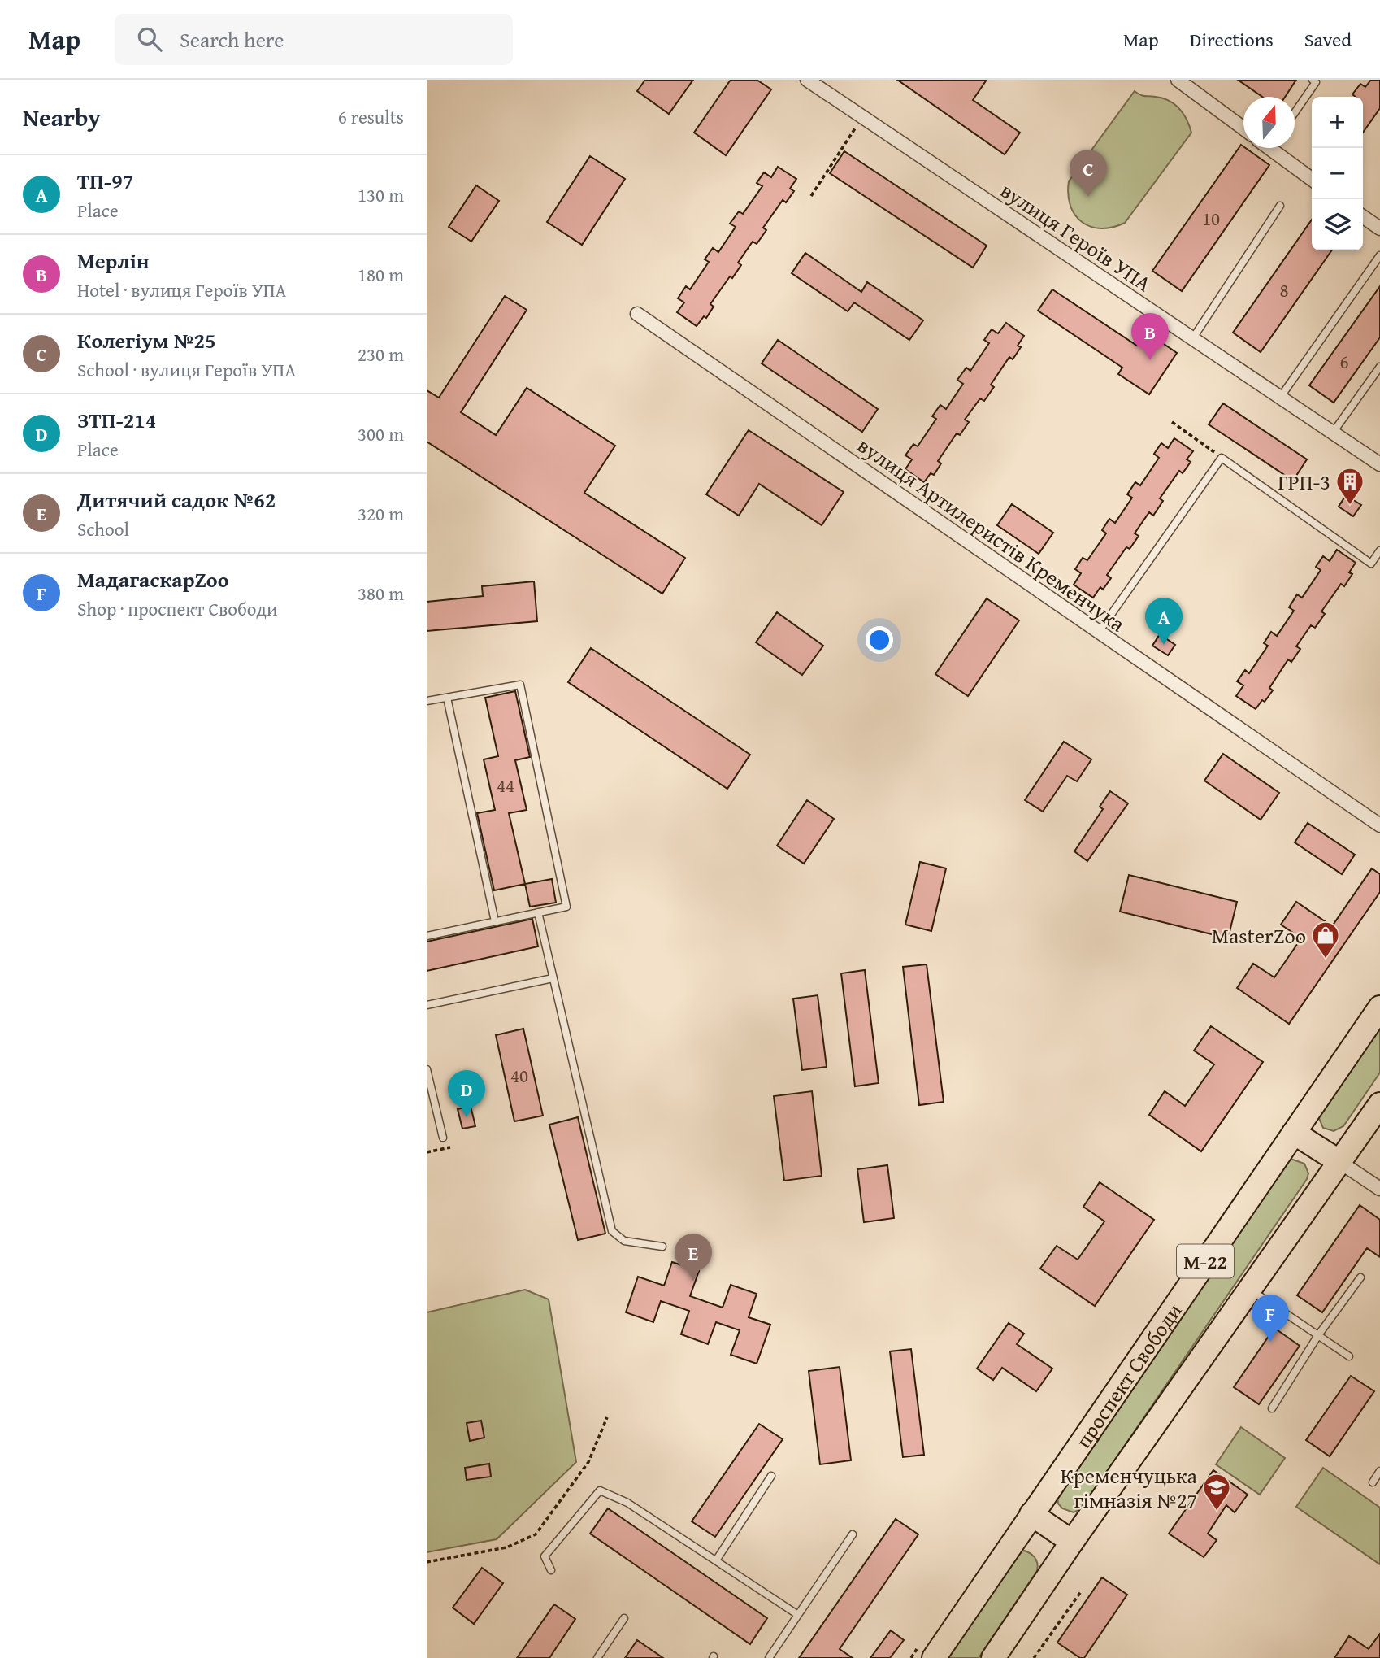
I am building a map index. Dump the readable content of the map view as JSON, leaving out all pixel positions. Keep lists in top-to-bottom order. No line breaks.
{"streets":{"highway":["М-22","проспект Свободи"],"street":["вулиця Героїв УПА","вулиця Артилеристів Кременчука"]},"places":{"building":["ГРП-3"],"shop":["MasterZoo"],"school or university":["Кременчуцька гімназія №27"]},"house_numbers":["10","8","6","44","40"],"north":"top","page":{"header":"Map","search":"Search here","nav":["Map","Directions","Saved"],"heading":["Nearby","6 results"],"map_buttons":["+","−"],"pins":["C","B","A","D","E","F"],"list":[{"mark":"A","name":"ТП-97","note":"Place","value":"130 m"},{"mark":"B","name":"Мерлін","note":"Hotel · вулиця Героїв УПА","value":"180 m"},{"mark":"C","name":"Колегіум №25","note":"School · вулиця Героїв УПА","value":"230 m"},{"mark":"D","name":"ЗТП-214","note":"Place","value":"300 m"},{"mark":"E","name":"Дитячий садок №62","note":"School","value":"320 m"},{"mark":"F","name":"МадагаскарZoo","note":"Shop · проспект Свободи","value":"380 m"}]}}
